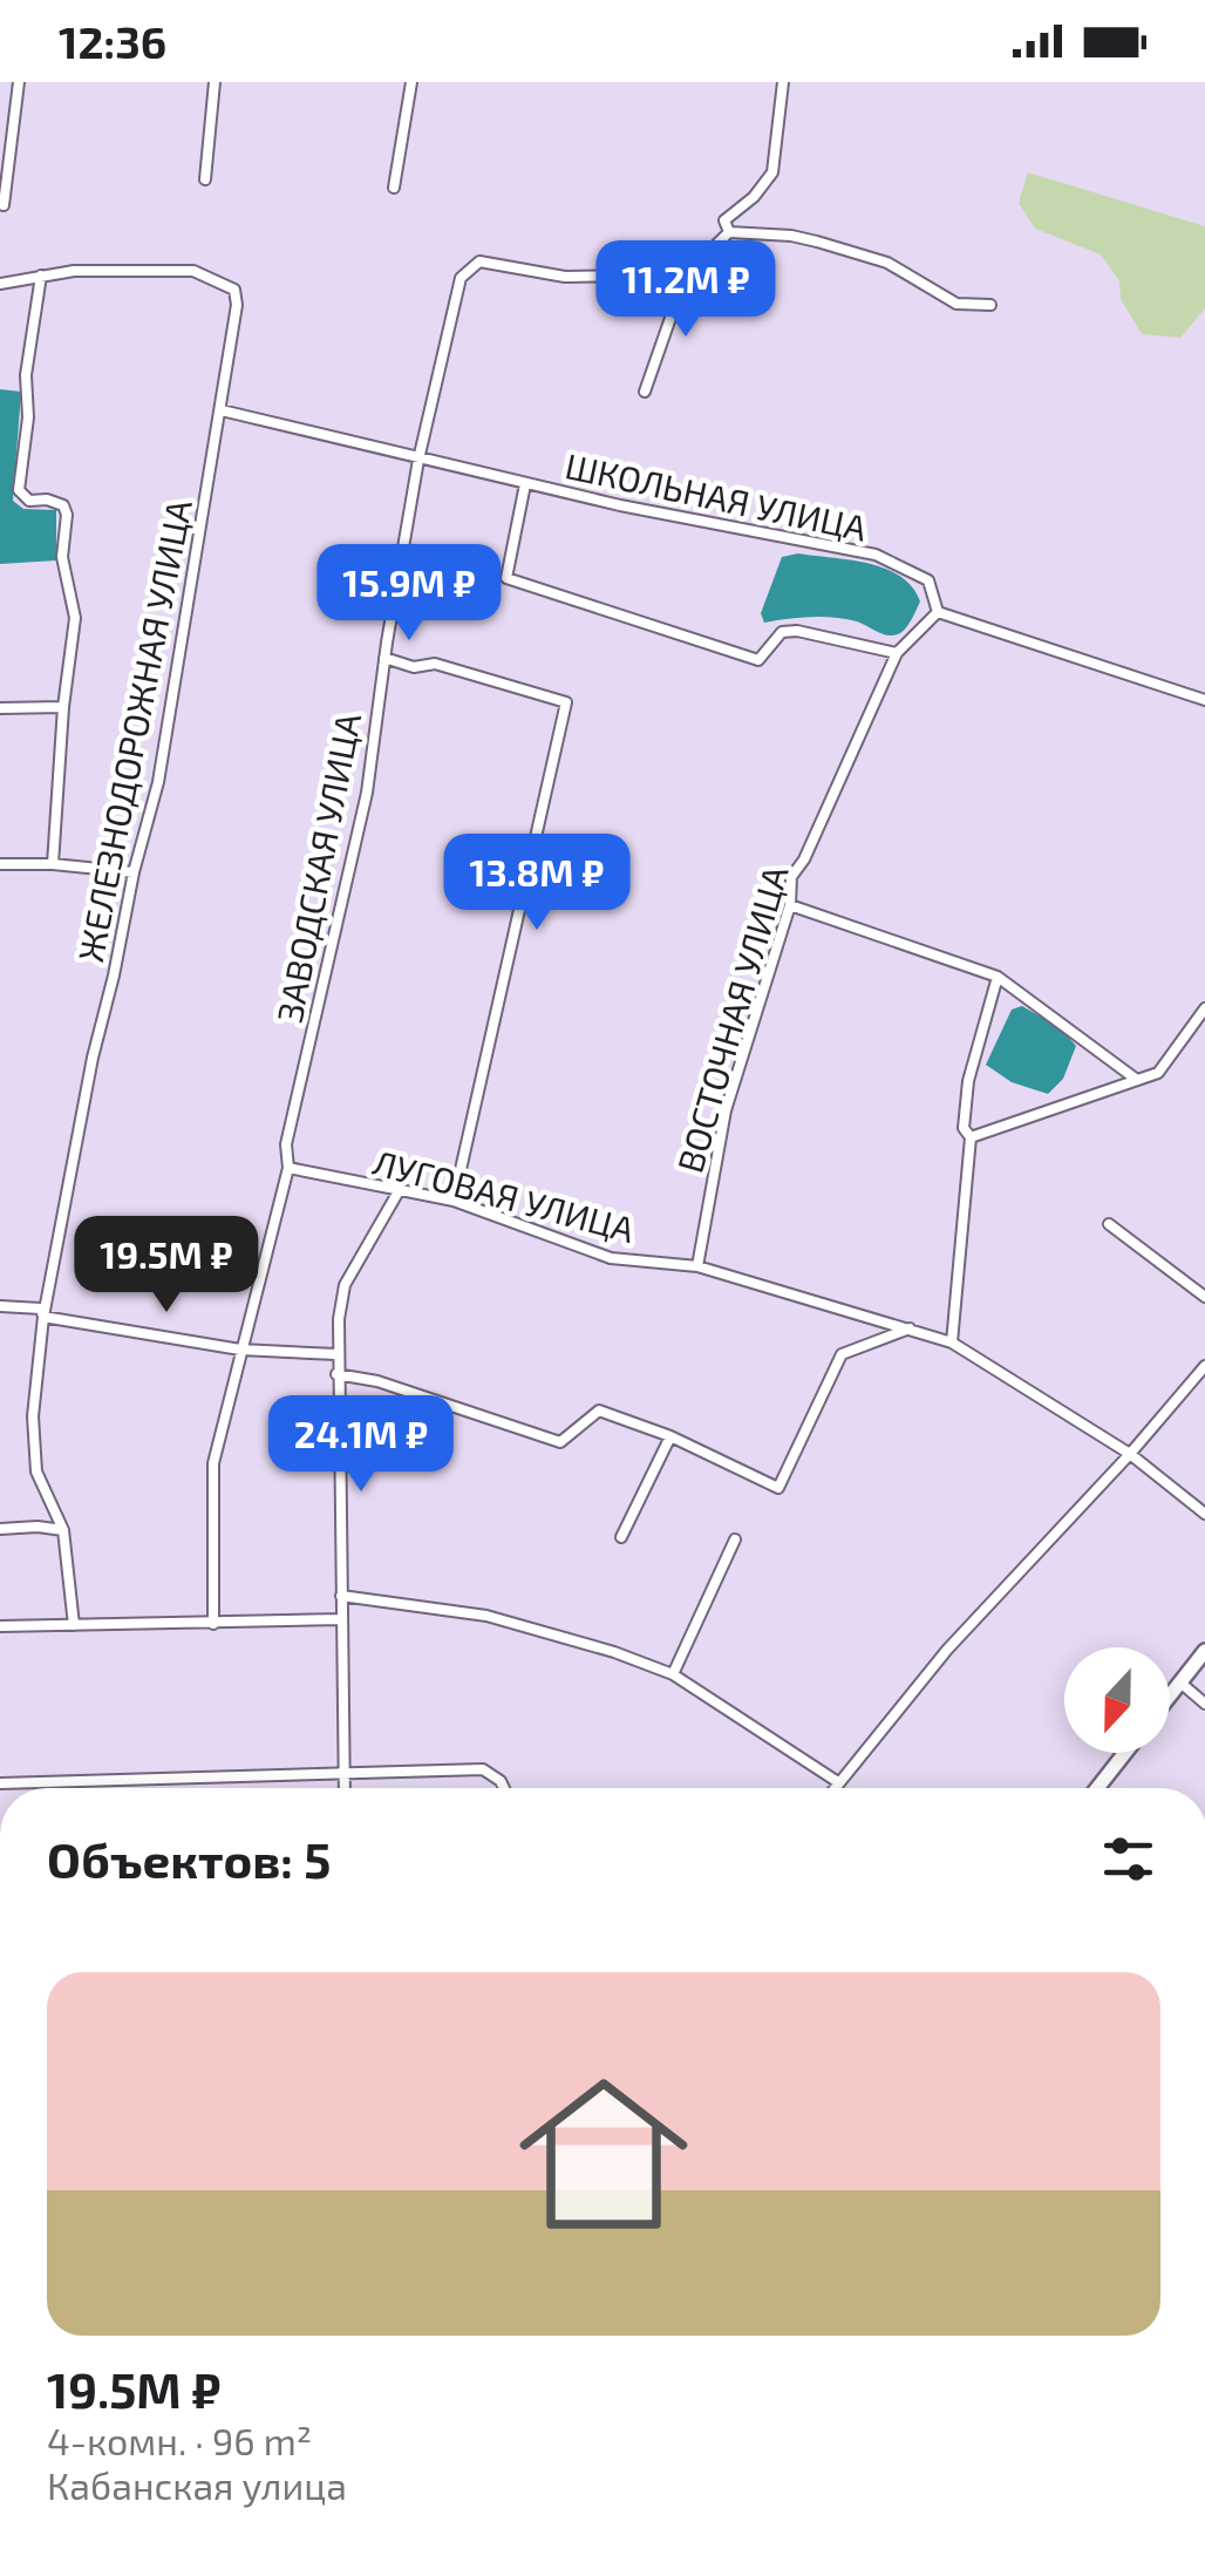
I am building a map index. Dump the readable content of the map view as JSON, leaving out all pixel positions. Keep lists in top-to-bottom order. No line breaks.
{"streets":{"street":["ШКОЛЬНАЯ УЛИЦА","ЖЕЛЕЗНОДОРОЖНАЯ УЛИЦА","ЗАВОДСКАЯ УЛИЦА","ВОСТОЧНАЯ УЛИЦА","ЛУГОВАЯ УЛИЦА"]},"crossings":[["ШКОЛЬНАЯ УЛИЦА","ЖЕЛЕЗНОДОРОЖНАЯ УЛИЦА"],["ШКОЛЬНАЯ УЛИЦА","ЗАВОДСКАЯ УЛИЦА"],["ШКОЛЬНАЯ УЛИЦА","ВОСТОЧНАЯ УЛИЦА"],["ЗАВОДСКАЯ УЛИЦА","ЛУГОВАЯ УЛИЦА"],["ВОСТОЧНАЯ УЛИЦА","ЛУГОВАЯ УЛИЦА"]],"north":"bottom","page":{"status":"12:36","price":["11.2M ₽","15.9M ₽","13.8M ₽","19.5M ₽","24.1M ₽"],"heading":"Объектов: 5","list":[{"name":"19.5M ₽","note":"4-комн. · 96 m² · Кабанская улица"}]}}
